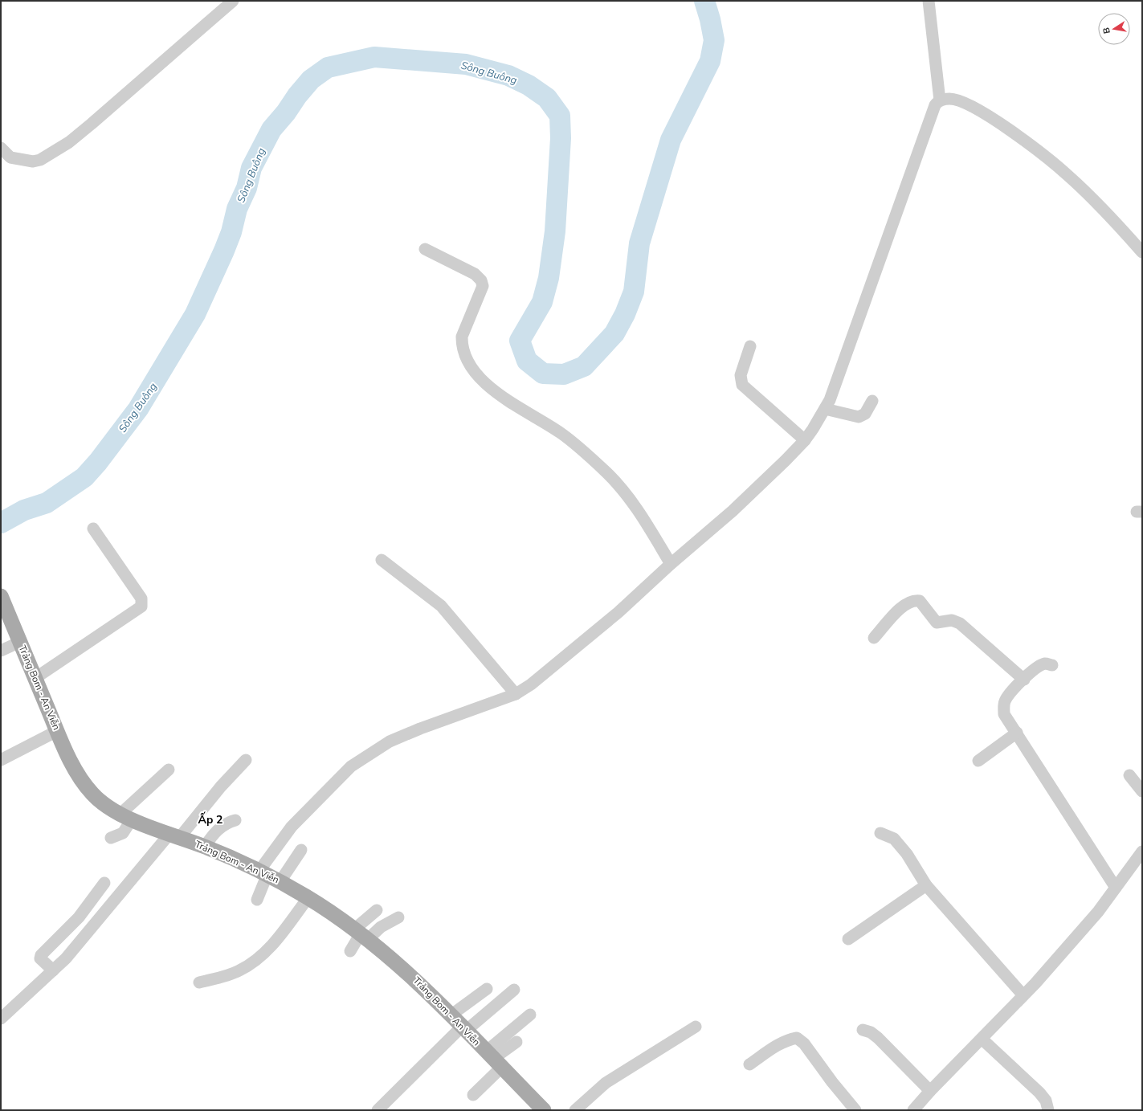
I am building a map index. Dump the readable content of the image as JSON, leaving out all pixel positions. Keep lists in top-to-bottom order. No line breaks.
{"streets":{"main road":["Trảng Bom - An Viễn"]},"districts":["Ấp 2"],"water":["Sông Buông"],"north":"left"}
